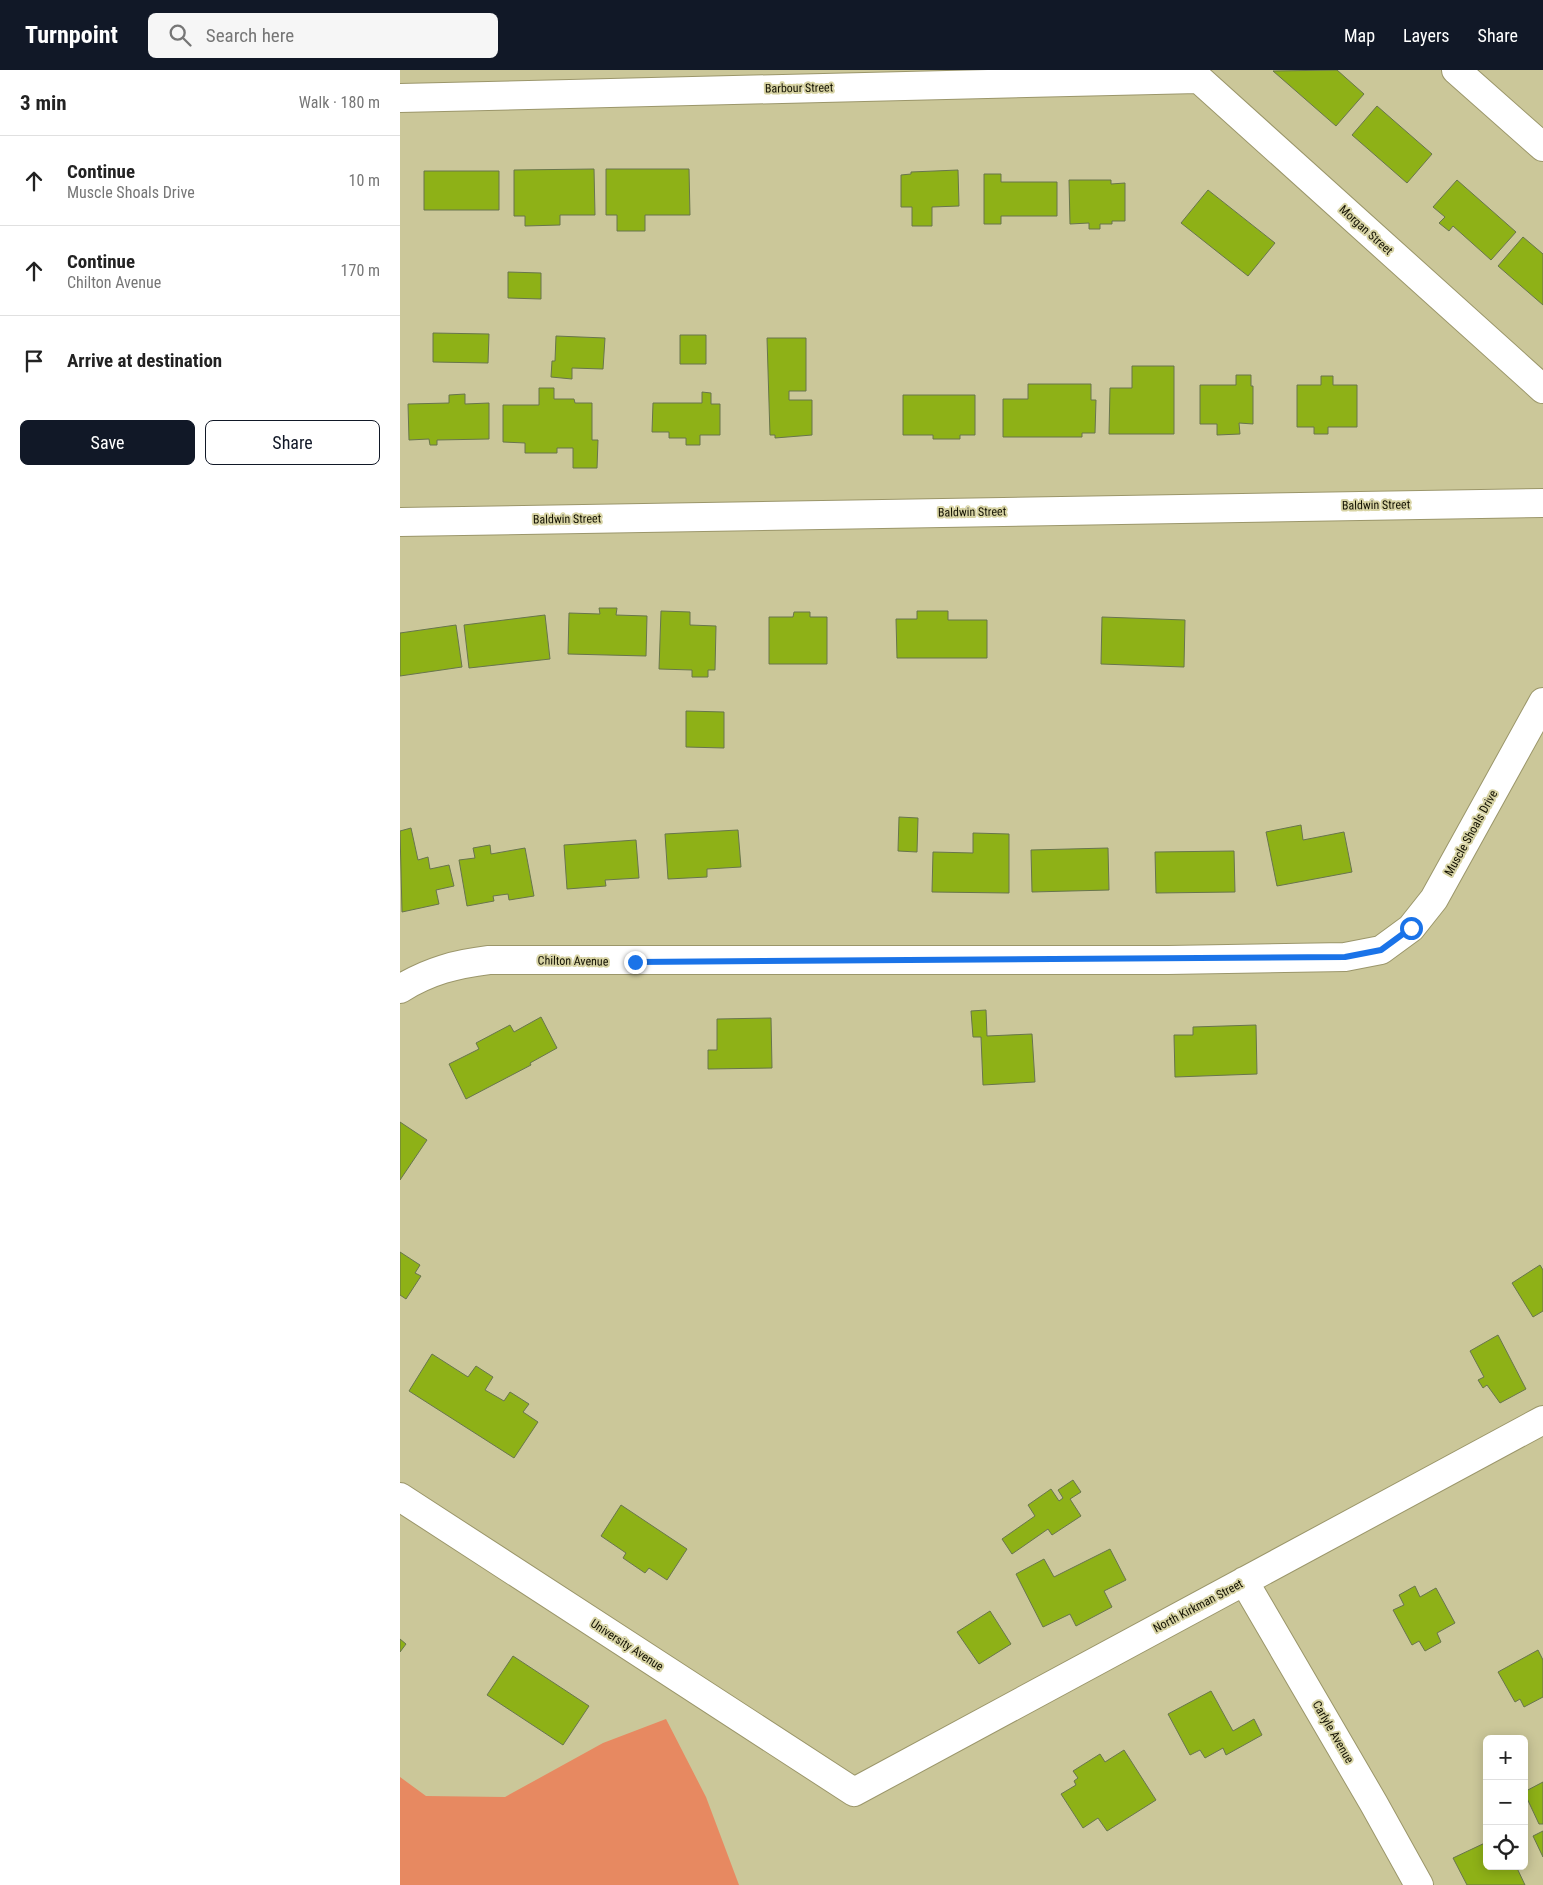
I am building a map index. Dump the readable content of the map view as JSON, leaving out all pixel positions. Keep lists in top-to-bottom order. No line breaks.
{"streets":{"street":["Barbour Street","Morgan Street","Baldwin Street","Muscle Shoals Drive","Chilton Avenue","North Kirkman Street","University Avenue","Carlyle Avenue"]},"crossings":[["Barbour Street","Morgan Street"],["Muscle Shoals Drive","Chilton Avenue"],["North Kirkman Street","University Avenue"],["North Kirkman Street","Carlyle Avenue"]],"page":{"header":"Turnpoint","search":"Search here","nav":["Map","Layers","Share"],"heading":["3 min","Walk · 180 m"],"list":[["Continue","Muscle Shoals Drive","10 m"],["Continue","Chilton Avenue","170 m"],"Arrive at destination"],"buttons":["Save","Share"],"map_buttons":["+","−"]}}
